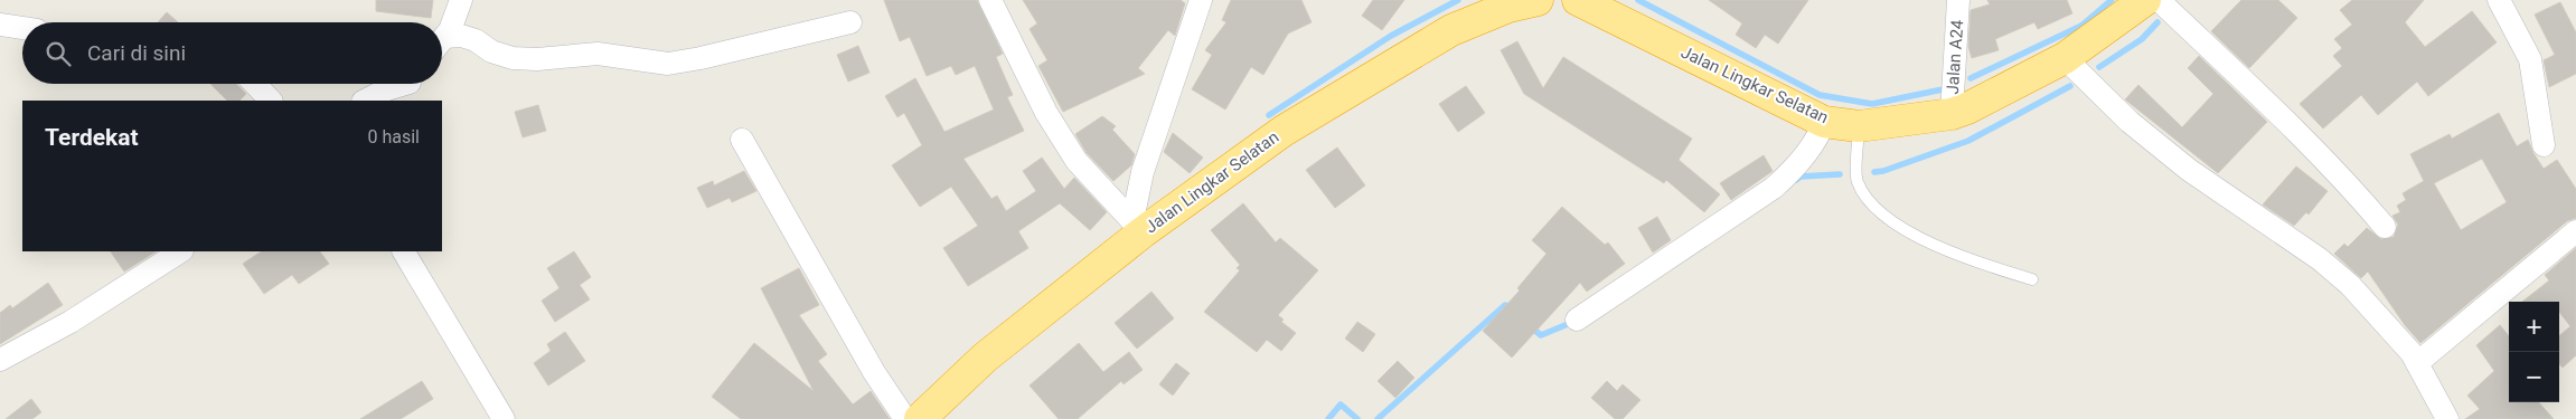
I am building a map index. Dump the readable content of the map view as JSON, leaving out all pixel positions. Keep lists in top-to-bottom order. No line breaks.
{"streets":{"highway":["Jalan Lingkar Selatan"],"street":["Jalan A24"]},"crossings":[["Jalan A24","Jalan Lingkar Selatan"]],"page":{"search":"Cari di sini","heading":["Terdekat","0 hasil"],"map_buttons":["+","−"]}}
